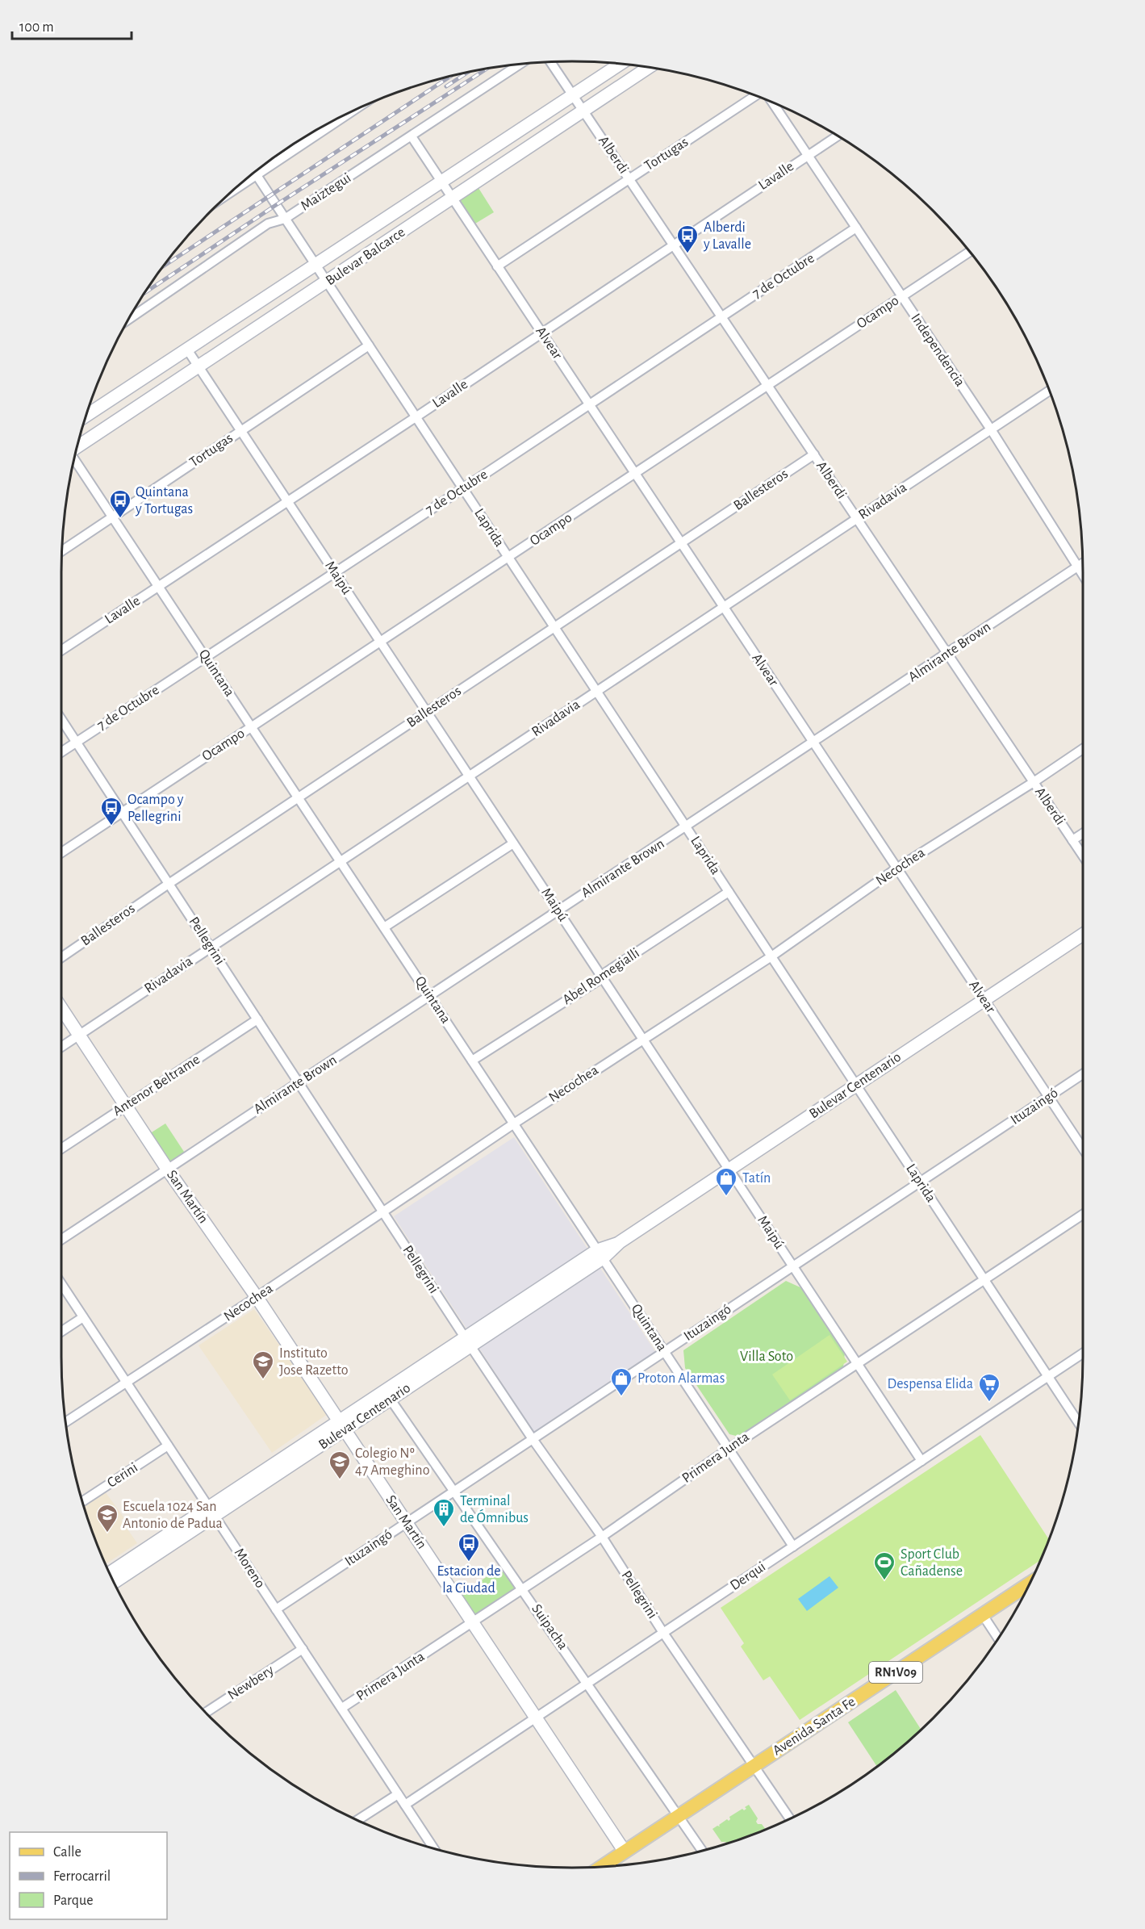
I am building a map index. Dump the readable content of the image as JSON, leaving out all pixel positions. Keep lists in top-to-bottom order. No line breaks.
{"streets":{"main road":["Bulevar Balcarce","Bulevar Centenario","San Martín","RN1V09","Avenida Santa Fe"],"street":["Tortugas","Alberdi","Lavalle","Maiztegui","7 de Octubre","Ocampo","Alvear","Independencia","Ballesteros","Rivadavia","Laprida","Maipú","Almirante Brown","Quintana","Necochea","Pellegrini","Abel Romegialli","Antenor Beltrame","Ituzaingó","Primera Junta","Cerini","Moreno","Derqui","Suipacha","Newbery"]},"crossings":[["Tortugas","Alberdi"],["Tortugas","Alvear"],["Tortugas","Laprida"],["Tortugas","Maipú"],["Tortugas","Quintana"],["Alberdi","Lavalle"],["Alberdi","Bulevar Balcarce"],["Alberdi","7 de Octubre"],["Alberdi","Ocampo"],["Alberdi","Ballesteros"],["Alberdi","Rivadavia"],["Alberdi","Almirante Brown"],["Alberdi","Necochea"],["Lavalle","Alvear"],["Lavalle","Independencia"],["Lavalle","Laprida"],["Lavalle","Maipú"],["Lavalle","Quintana"],["Maiztegui","Alvear"],["Maiztegui","Laprida"],["Bulevar Balcarce","Alvear"],["Bulevar Balcarce","Laprida"],["Bulevar Balcarce","Maipú"],["7 de Octubre","Alvear"],["7 de Octubre","Independencia"],["7 de Octubre","Laprida"],["7 de Octubre","Maipú"],["7 de Octubre","Quintana"],["7 de Octubre","Pellegrini"],["Ocampo","Alvear"],["Ocampo","Independencia"],["Ocampo","Laprida"],["Ocampo","Maipú"],["Ocampo","Quintana"],["Ocampo","Pellegrini"],["Alvear","Ballesteros"],["Alvear","Rivadavia"],["Alvear","Almirante Brown"],["Alvear","Necochea"],["Alvear","Bulevar Centenario"],["Alvear","Ituzaingó"],["Independencia","Rivadavia"],["Independencia","Almirante Brown"],["Ballesteros","Laprida"],["Ballesteros","Maipú"],["Ballesteros","Quintana"],["Ballesteros","Pellegrini"],["Rivadavia","Laprida"],["Rivadavia","Maipú"],["Rivadavia","Quintana"],["Rivadavia","Pellegrini"],["Rivadavia","San Martín"],["Laprida","Almirante Brown"],["Laprida","Necochea"],["Laprida","Abel Romegialli"],["Laprida","Bulevar Centenario"],["Laprida","Ituzaingó"],["Laprida","Primera Junta"],["Laprida","Derqui"],["Maipú","Almirante Brown"],["Maipú","Necochea"],["Maipú","Abel Romegialli"],["Maipú","Bulevar Centenario"],["Maipú","Ituzaingó"],["Maipú","Primera Junta"],["Maipú","Derqui"],["Almirante Brown","Quintana"],["Almirante Brown","Pellegrini"],["Almirante Brown","San Martín"],["Quintana","Necochea"],["Quintana","Abel Romegialli"],["Quintana","Bulevar Centenario"],["Quintana","Ituzaingó"],["Quintana","Primera Junta"],["Quintana","Derqui"],["Necochea","Pellegrini"],["Necochea","San Martín"],["Necochea","Moreno"],["Pellegrini","Antenor Beltrame"],["Pellegrini","Bulevar Centenario"],["Pellegrini","Ituzaingó"],["Pellegrini","Primera Junta"],["Pellegrini","Derqui"],["Pellegrini","Avenida Santa Fe"],["Antenor Beltrame","San Martín"],["Bulevar Centenario","San Martín"],["Bulevar Centenario","Moreno"],["Bulevar Centenario","Suipacha"],["Ituzaingó","San Martín"],["Ituzaingó","Moreno"],["Ituzaingó","Suipacha"],["San Martín","Primera Junta"],["San Martín","Derqui"],["San Martín","Avenida Santa Fe"],["Primera Junta","Moreno"],["Primera Junta","Suipacha"],["Cerini","Moreno"],["Moreno","Derqui"],["Moreno","Newbery"],["Derqui","Suipacha"],["Suipacha","Avenida Santa Fe"]],"parks":["Villa Soto"],"places":{"bus stop":["Alberdi y Lavalle","Quintana y Tortugas","Ocampo y Pellegrini","Estacion de la Ciudad"],"shop":["Tatín","Proton Alarmas"],"school or university":["Instituto Jose Razetto","Colegio Nº 47 Ameghino","Escuela 1024 San Antonio de Padua"],"supermarket":["Despensa Elida"],"building":["Terminal de Ómnibus"],"sports":["Sport Club Cañadense"]},"legend":["Calle","Ferrocarril","Parque"],"scale_bar":"100 m"}
